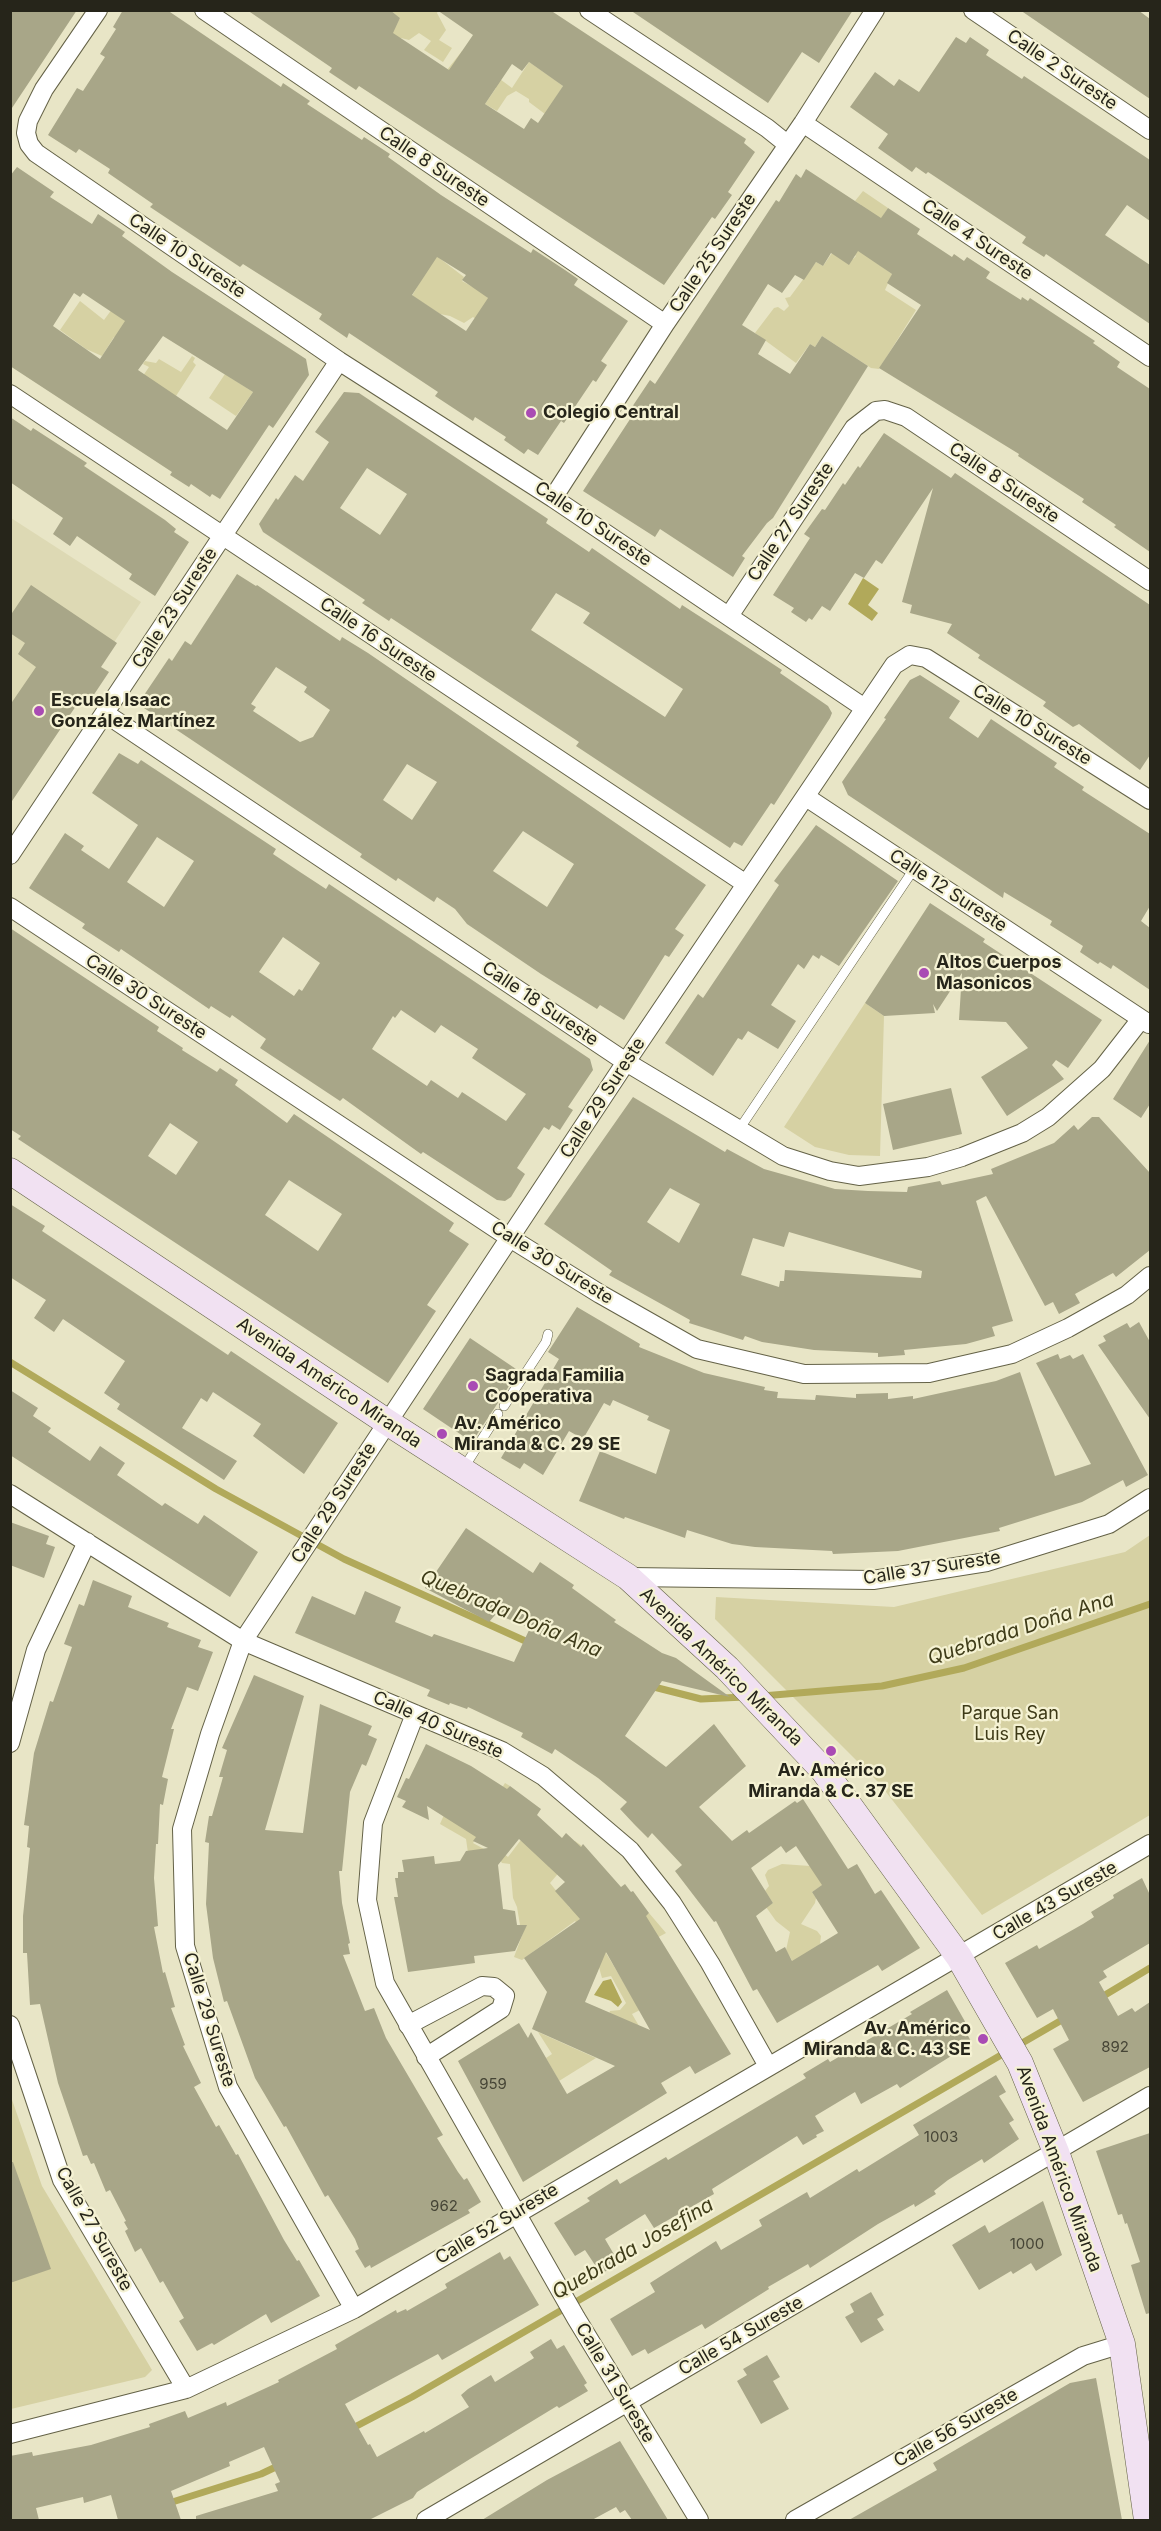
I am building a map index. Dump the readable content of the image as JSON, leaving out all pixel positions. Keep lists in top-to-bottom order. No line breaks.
{"streets":{"street":["Calle 2 Sureste","Calle 8 Sureste","Calle 4 Sureste","Calle 25 Sureste","Calle 10 Sureste","Calle 27 Sureste","Calle 23 Sureste","Calle 16 Sureste","Calle 12 Sureste","Calle 30 Sureste","Calle 18 Sureste","Calle 29 Sureste","Avenida Américo Miranda","Calle 37 Sureste","Calle 40 Sureste","Calle 43 Sureste","Calle 52 Sureste","Calle 54 Sureste","Calle 31 Sureste","Calle 56 Sureste"]},"crossings":[["Calle 8 Sureste","Calle 25 Sureste"],["Calle 8 Sureste","Calle 27 Sureste"],["Calle 4 Sureste","Calle 25 Sureste"],["Calle 25 Sureste","Calle 10 Sureste"],["Calle 10 Sureste","Calle 27 Sureste"],["Calle 10 Sureste","Calle 23 Sureste"],["Calle 10 Sureste","Calle 29 Sureste"],["Calle 27 Sureste","Calle 52 Sureste"],["Calle 23 Sureste","Calle 16 Sureste"],["Calle 23 Sureste","Calle 18 Sureste"],["Calle 16 Sureste","Calle 29 Sureste"],["Calle 12 Sureste","Calle 18 Sureste"],["Calle 12 Sureste","Calle 29 Sureste"],["Calle 30 Sureste","Calle 29 Sureste"],["Calle 18 Sureste","Calle 29 Sureste"],["Calle 29 Sureste","Avenida Américo Miranda"],["Calle 29 Sureste","Calle 40 Sureste"],["Calle 29 Sureste","Calle 52 Sureste"],["Avenida Américo Miranda","Calle 37 Sureste"],["Avenida Américo Miranda","Calle 43 Sureste"],["Avenida Américo Miranda","Calle 52 Sureste"],["Avenida Américo Miranda","Calle 54 Sureste"],["Avenida Américo Miranda","Calle 56 Sureste"],["Calle 40 Sureste","Calle 52 Sureste"],["Calle 40 Sureste","Calle 31 Sureste"],["Calle 43 Sureste","Calle 52 Sureste"],["Calle 52 Sureste","Calle 31 Sureste"],["Calle 54 Sureste","Calle 31 Sureste"]],"water":["Quebrada Doña Ana","Quebrada Josefina"],"parks":["Parque San Luis Rey"],"places":["Colegio Central","Escuela Isaac González Martínez","Altos Cuerpos Masonicos","Sagrada Familia Cooperativa","Av. Américo Miranda & C. 29 SE","Av. Américo Miranda & C. 37 SE","Av. Américo Miranda & C. 43 SE"],"house_numbers":["892","959","1003","962","1000"]}
